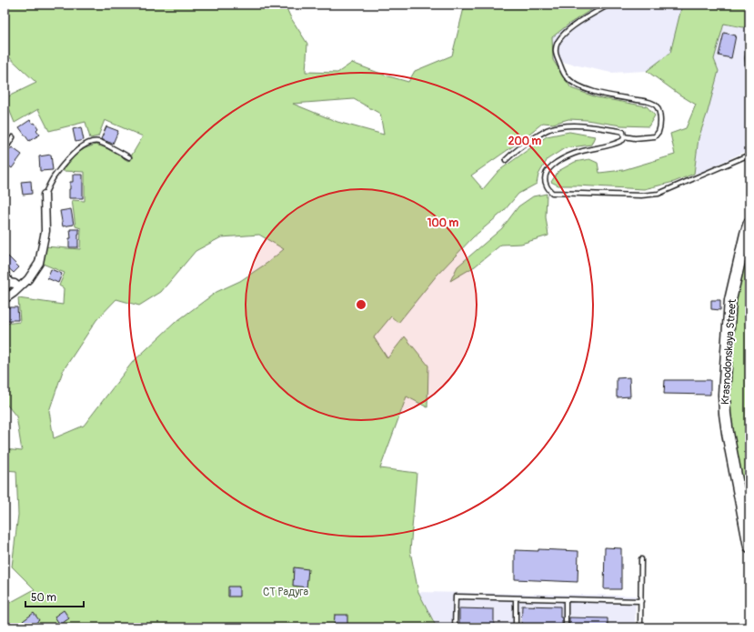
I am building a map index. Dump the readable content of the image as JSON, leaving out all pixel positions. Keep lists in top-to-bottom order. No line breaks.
{"streets":{"street":["Krasnodonskaya Street"]},"parks":["СТ Радуга"],"scale_bar":"50 m","rings":["200 m","100 m"]}
